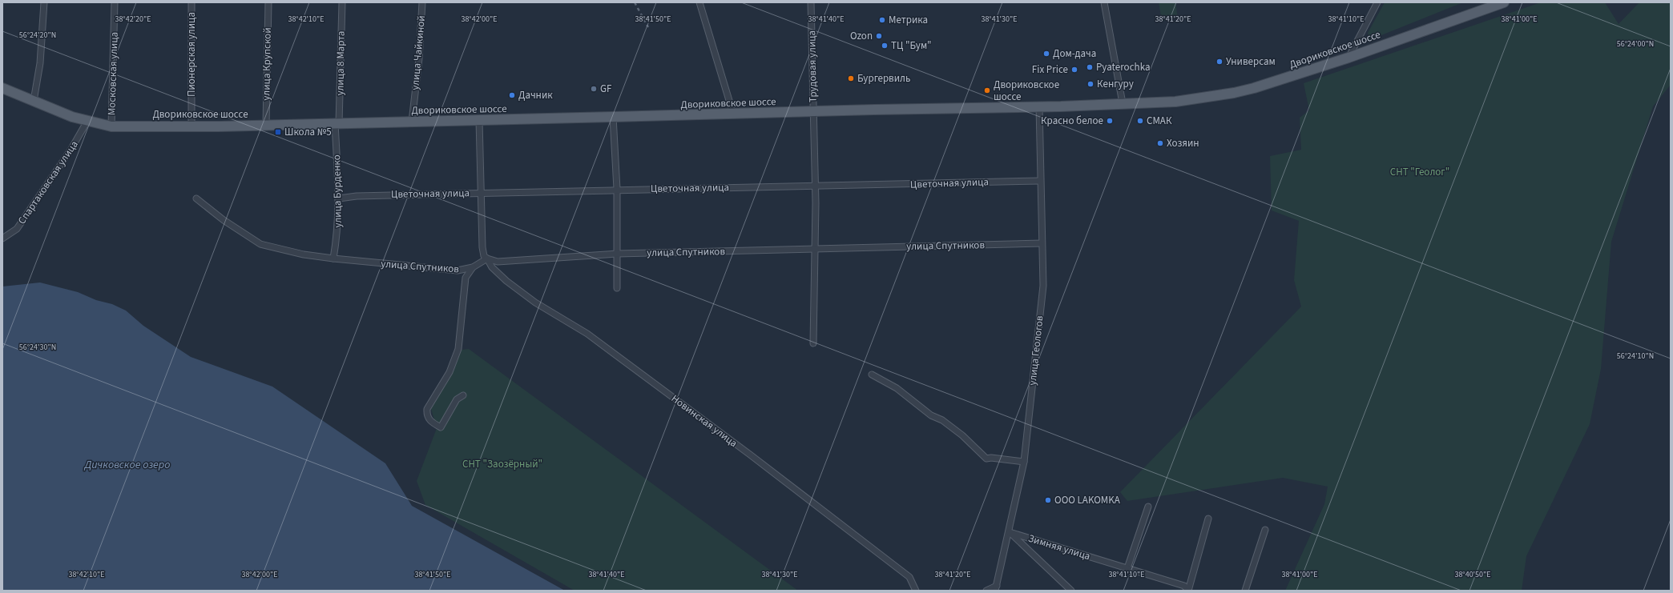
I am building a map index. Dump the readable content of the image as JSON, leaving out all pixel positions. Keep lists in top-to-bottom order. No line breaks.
{"streets":{"main road":["Двориковское шоссе"],"street":["улица Чайкиной","Пионерская улица","улица 8 Марта","улица Крупской","Трудовая улица","Московская улица","Спартаковская улица","Цветочная улица","улица Бурденко","улица Спутников","улица Геологов","Новинская улица","Зимняя улица"]},"crossings":[["Двориковское шоссе","улица Чайкиной"],["Двориковское шоссе","Пионерская улица"],["Двориковское шоссе","улица 8 Марта"],["Двориковское шоссе","улица Крупской"],["Двориковское шоссе","Трудовая улица"],["Двориковское шоссе","Московская улица"],["Двориковское шоссе","Спартаковская улица"],["Двориковское шоссе","улица Бурденко"],["Двориковское шоссе","улица Геологов"],["Двориковское шоссе","Новинская улица"],["улица 8 Марта","улица Бурденко"],["Трудовая улица","Цветочная улица"],["Трудовая улица","улица Спутников"],["Цветочная улица","улица Бурденко"],["Цветочная улица","улица Геологов"],["Цветочная улица","Новинская улица"],["улица Бурденко","улица Спутников"],["улица Спутников","улица Геологов"],["улица Спутников","Новинская улица"],["улица Геологов","Зимняя улица"]],"water":["Дичковское озеро"],"parks":["СНТ \"Геолог\"","СНТ \"Заозёрный\""],"places":{"other":["Метрика","Ozon","ТЦ \"Бум\"","Дом-дача","Универсам","Pyaterochka","Fix Price","Бургервиль","Кенгуру","GF","Двориковское шоссе","Дачник","Красно белое","СМАК","Хозяин","OOO LAKOMKA"],"transit":["Школа №5"]},"coordinates":["38°42'20\"E","38°42'10\"E","38°42'00\"E","38°41'50\"E","38°41'40\"E","38°41'30\"E","38°41'20\"E","38°41'10\"E","38°41'00\"E","56°24'20\"N","56°24'00\"N","56°24'30\"N","56°24'10\"N","38°40'50\"E"]}
